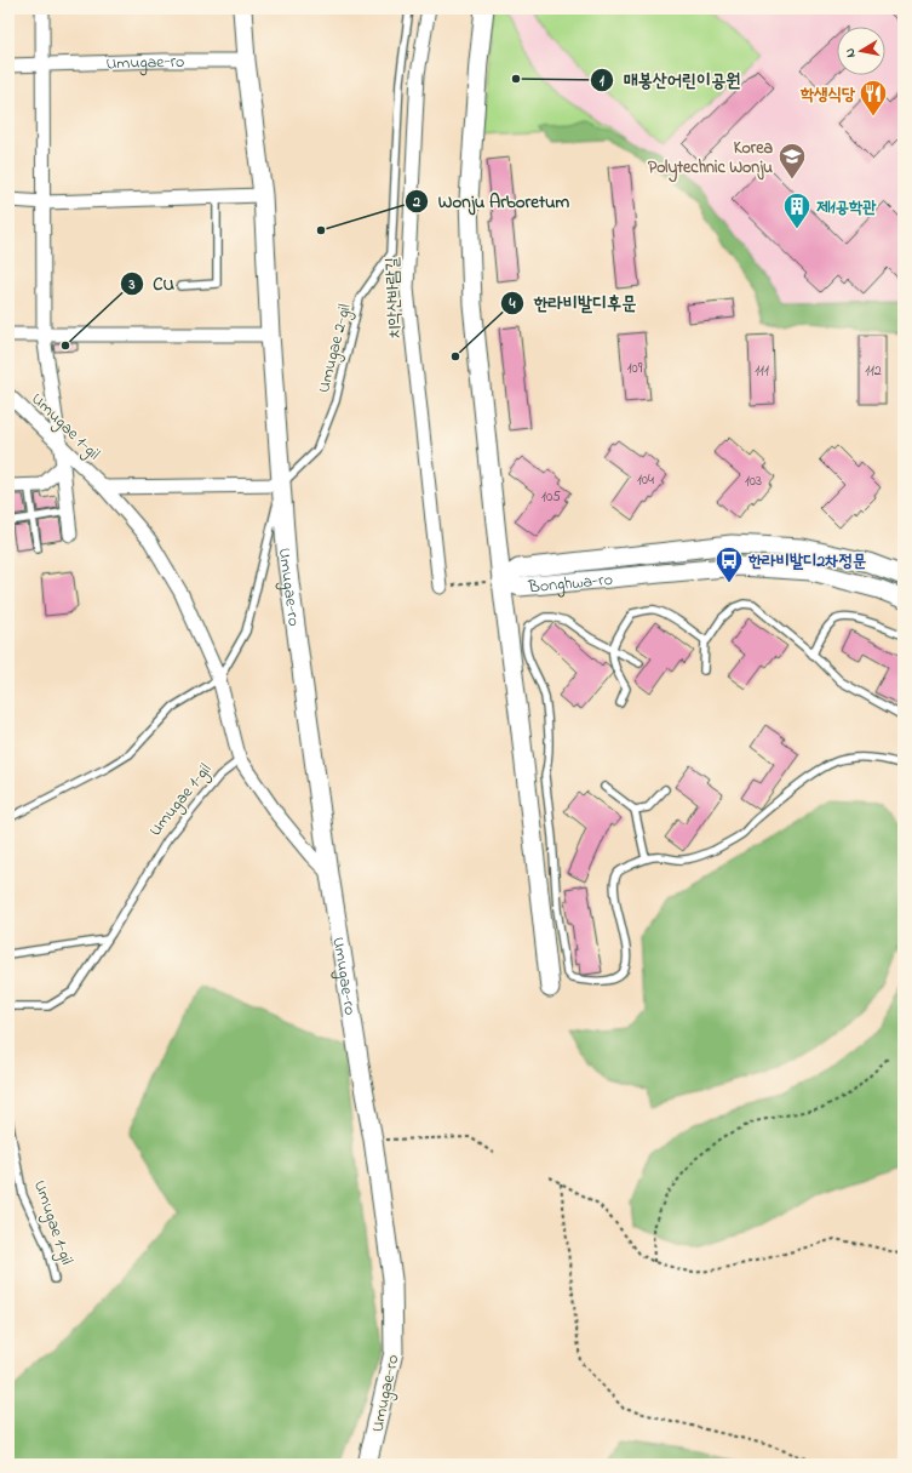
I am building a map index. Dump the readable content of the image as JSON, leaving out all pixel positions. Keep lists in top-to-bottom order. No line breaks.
{"streets":{"street":["Umugae-ro","치악산바람길","Umugae 1-gil","Bonghwa-ro"],"lane":["Umugae 2-gil"]},"crossings":[["Umugae-ro","Umugae 2-gil"]],"places":{"other":["매봉산어린이공원","Wonju Arboretum","CU","한라비발디후문"],"restaurant":["학생식당"],"school or university":["Korea Polytechnic Wonju"],"building":["제1공학관"],"bus stop":["한라비발디2차정문"]},"house_numbers":["109","111","112","104","103","105"],"north":"left"}
